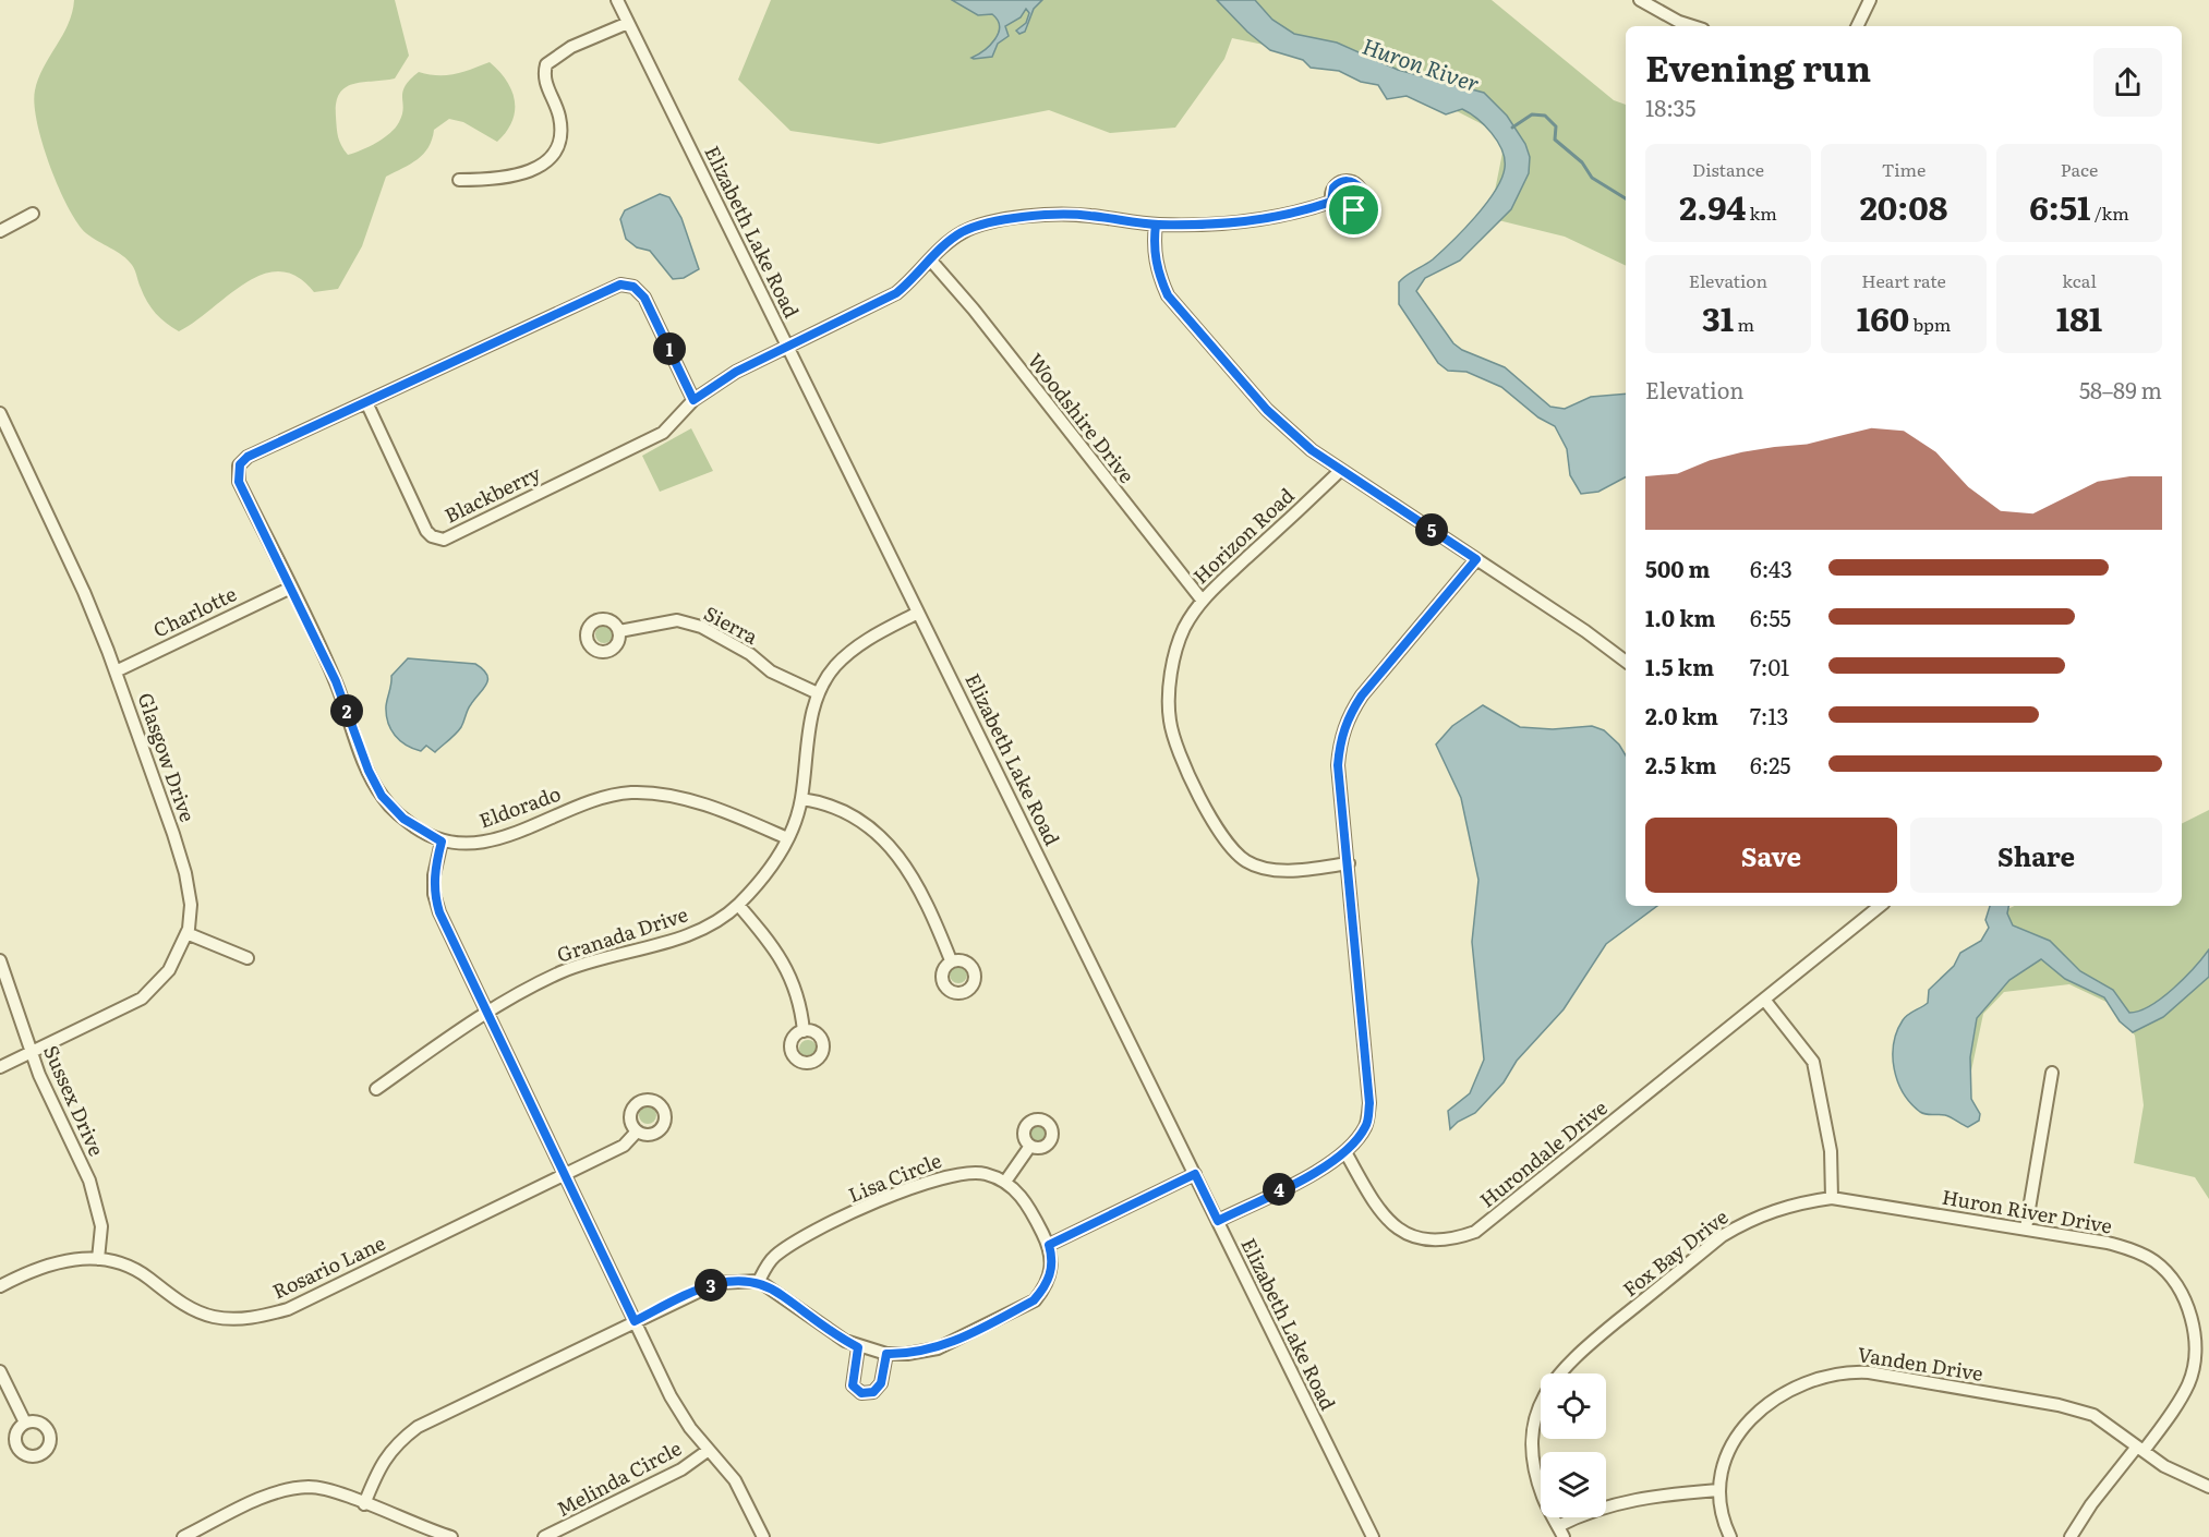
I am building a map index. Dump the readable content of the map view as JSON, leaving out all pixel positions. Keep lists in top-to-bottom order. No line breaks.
{"streets":{"street":["Elizabeth Lake Road","Woodshire Drive","Blackberry","Horizon Road","Charlotte","Sierra","Glasgow Drive","Eldorado","Granada Drive","Sussex Drive","Hurondale Drive","Lisa Circle","Huron River Drive","Fox Bay Drive","Rosario Lane","Vanden Drive","Melinda Circle"]},"crossings":[["Elizabeth Lake Road","Granada Drive"],["Woodshire Drive","Horizon Road"],["Blackberry","Eldorado"],["Charlotte","Glasgow Drive"],["Charlotte","Eldorado"],["Sierra","Granada Drive"],["Glasgow Drive","Sussex Drive"],["Eldorado","Granada Drive"],["Sussex Drive","Rosario Lane"],["Huron River Drive","Fox Bay Drive"],["Huron River Drive","Vanden Drive"]],"water":["Huron River"],"page":{"heading":["Evening run","18:35"],"stats":[["Distance","2.94 km"],["Time","20:08"],["Pace","6:51 /km"],["Elevation","31 m"],["Heart rate","160 bpm"],["kcal","181"]],"pins":["1","5","2","4","3"],"chart":["Elevation","58–89 m"],"list":[{"name":"500 m","note":"6:43"},{"name":"1.0 km","note":"6:55"},{"name":"1.5 km","note":"7:01"},{"name":"2.0 km","note":"7:13"},{"name":"2.5 km","note":"6:25"}],"buttons":["Save","Share"]}}
